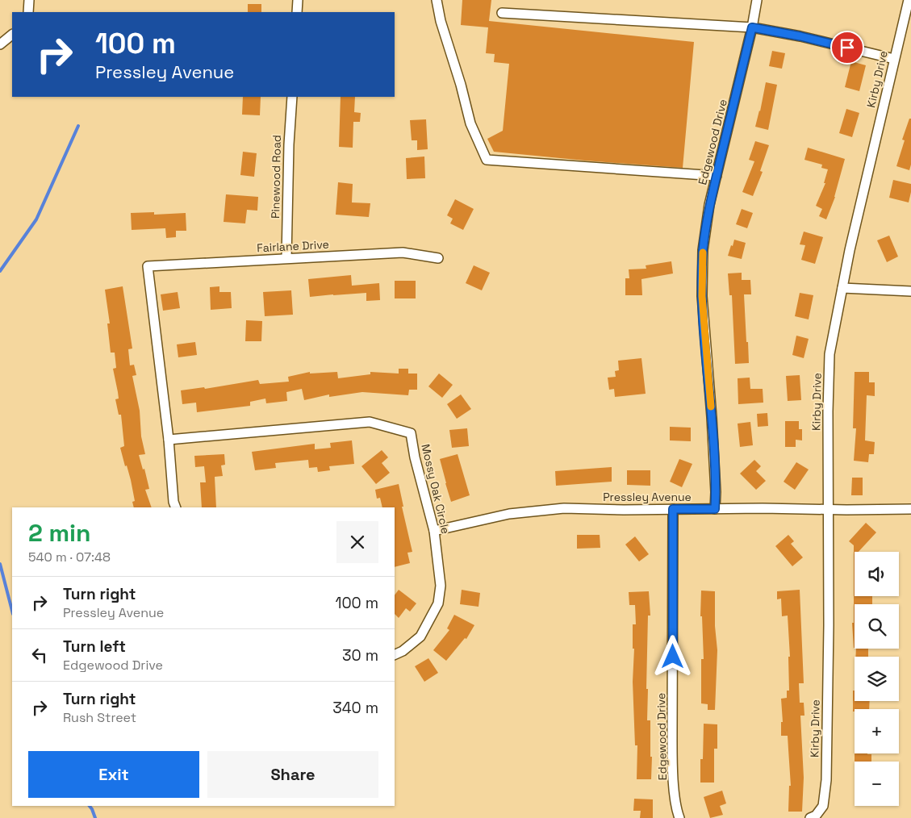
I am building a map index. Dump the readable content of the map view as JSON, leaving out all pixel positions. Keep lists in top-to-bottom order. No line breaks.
{"streets":{"street":["Kirby Drive","Edgewood Drive","Pinewood Road","Fairlane Drive","Mossy Oak Circle","Pressley Avenue"]},"crossings":[["Kirby Drive","Pressley Avenue"],["Edgewood Drive","Pressley Avenue"],["Pinewood Road","Fairlane Drive"],["Fairlane Drive","Mossy Oak Circle"],["Mossy Oak Circle","Pressley Avenue"]],"page":{"turn":["100 m","Pressley Avenue"],"heading":["2 min","540 m · 07:48"],"map_buttons":["+","−"],"list":[{"name":"Turn right","note":"Pressley Avenue","value":"100 m"},{"name":"Turn left","note":"Edgewood Drive","value":"30 m"},{"name":"Turn right","note":"Rush Street","value":"340 m"}],"buttons":["Exit","Share"]}}
